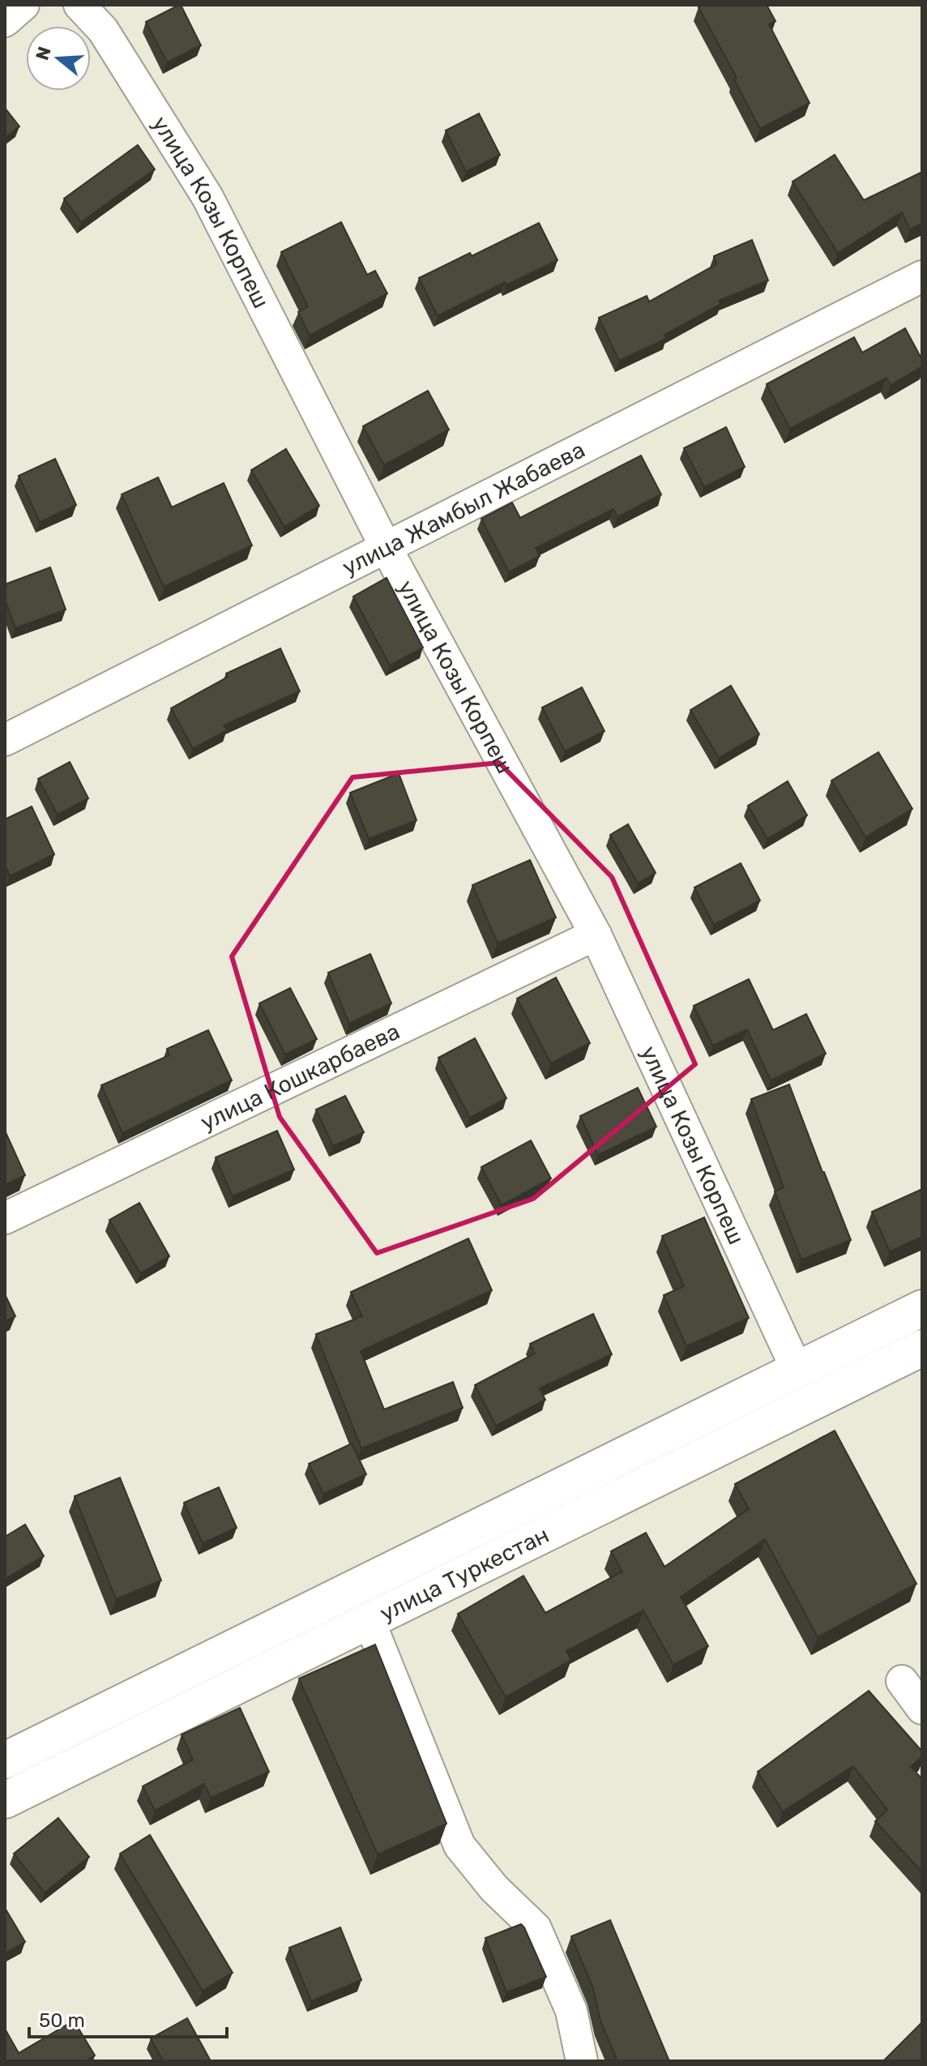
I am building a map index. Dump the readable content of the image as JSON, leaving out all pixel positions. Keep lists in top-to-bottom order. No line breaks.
{"streets":{"highway":["улица Туркестан"],"street":["улица Козы Корпеш","улица Жамбыл Жабаева","улица Кошкарбаева"]},"crossings":[["улица Козы Корпеш","улица Жамбыл Жабаева"],["улица Козы Корпеш","улица Кошкарбаева"],["улица Козы Корпеш","улица Туркестан"]],"scale_bar":"50 m","north":"left"}
